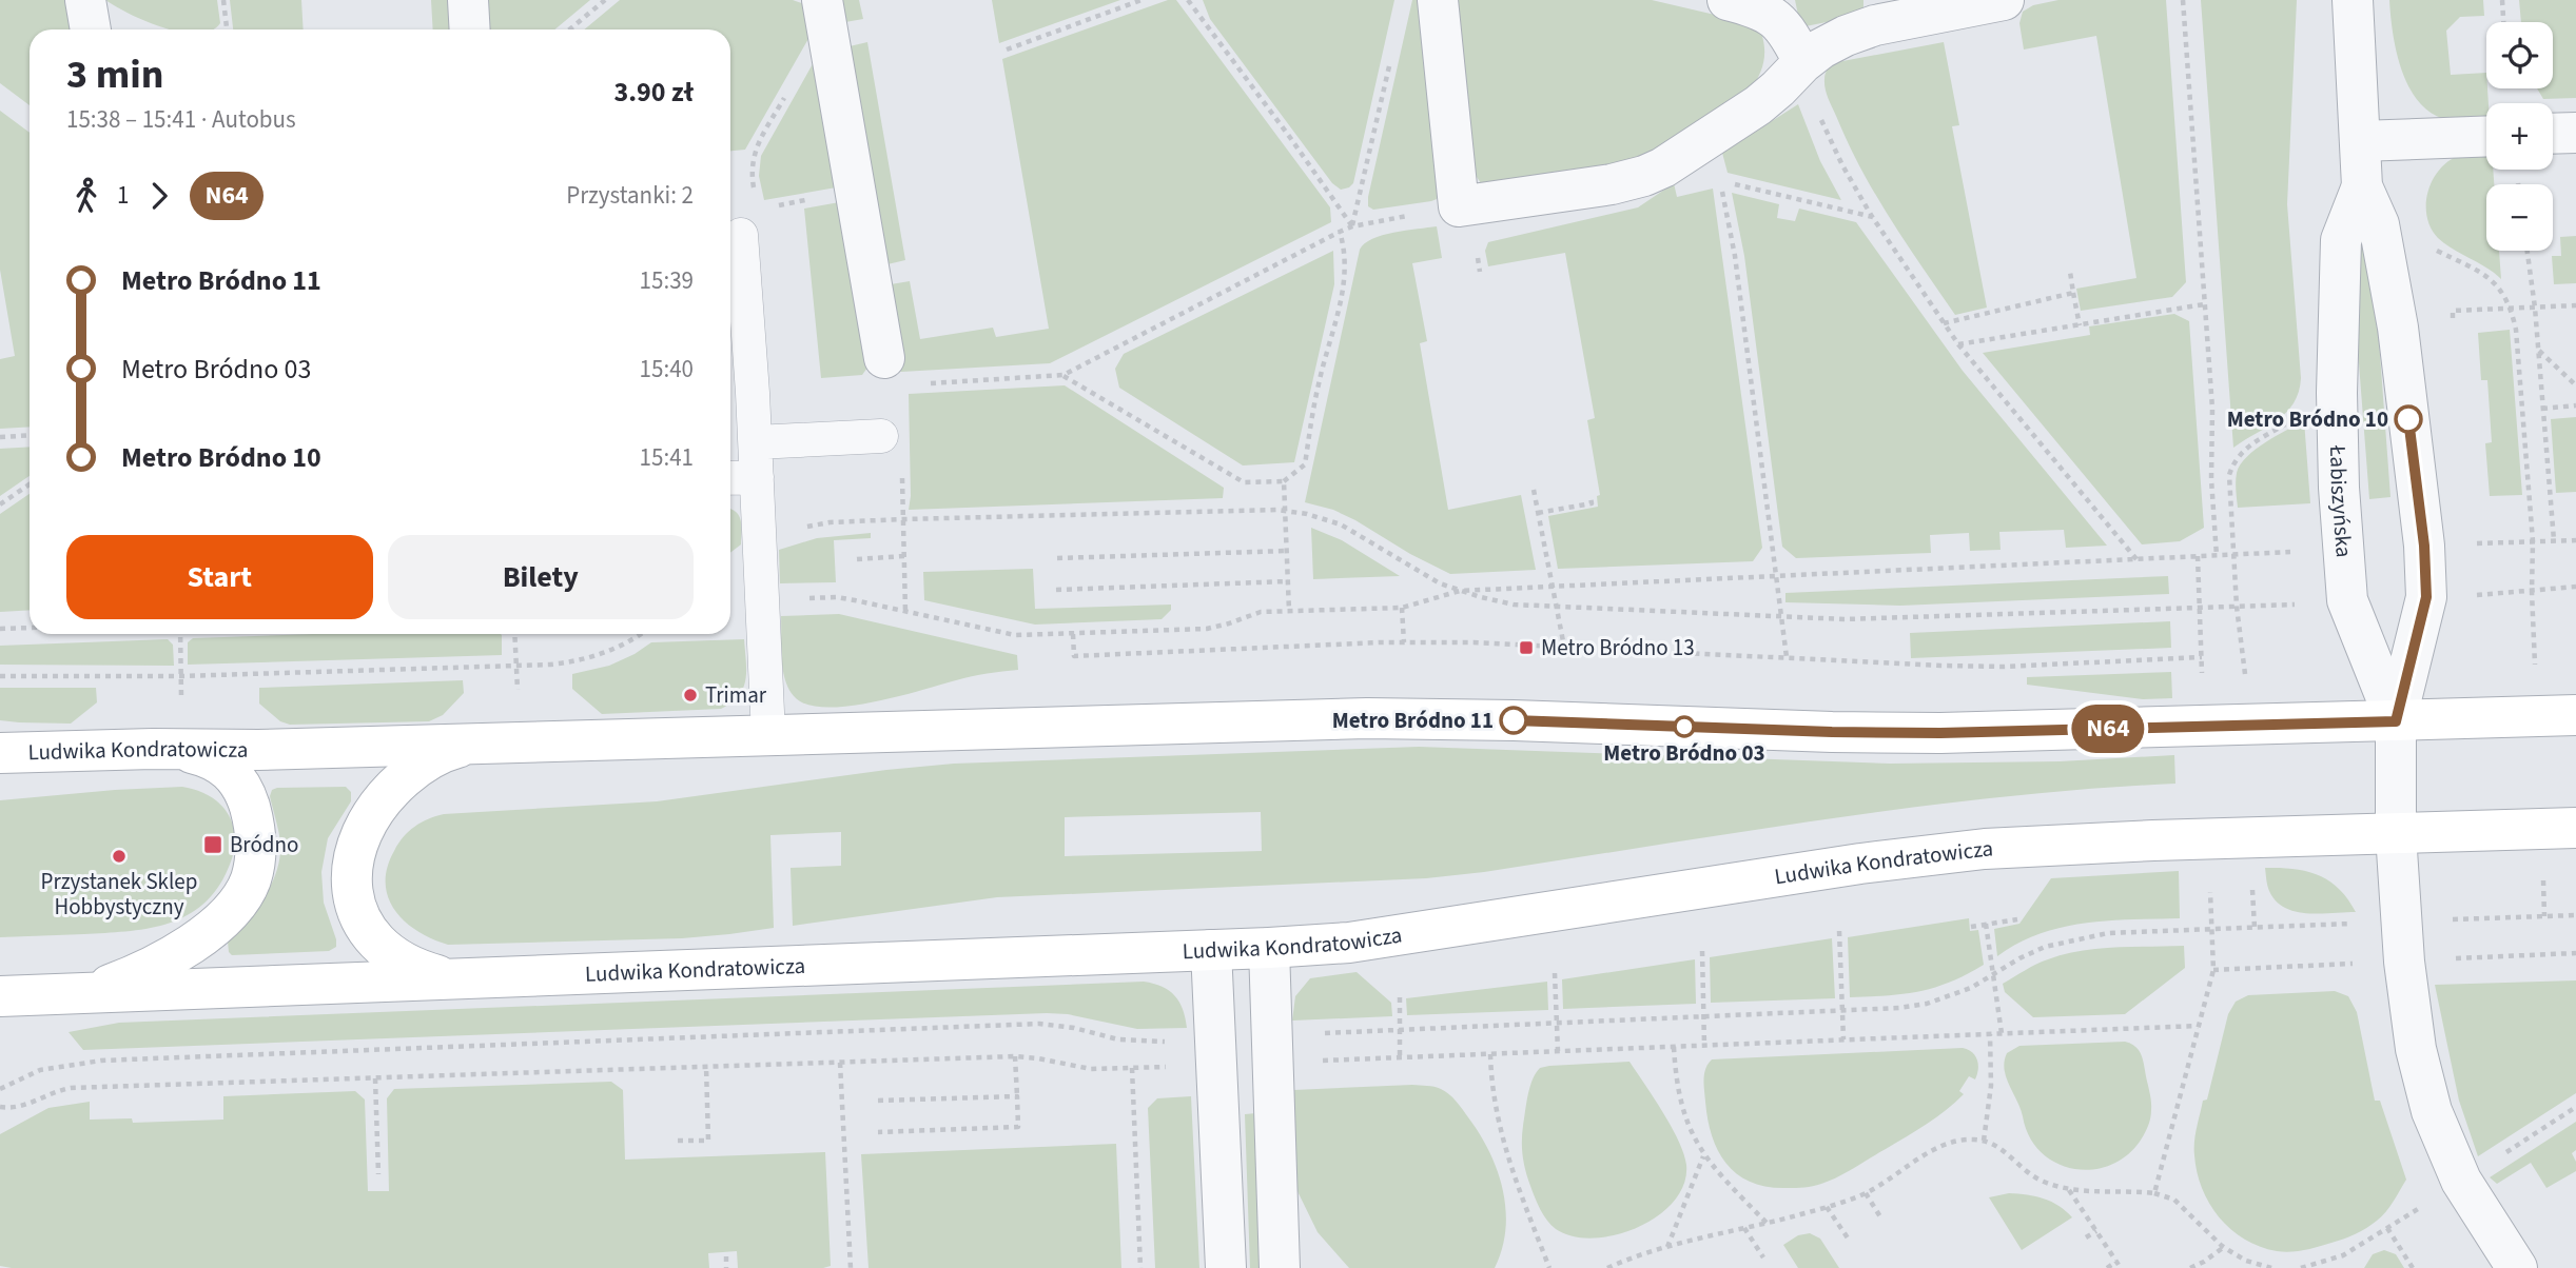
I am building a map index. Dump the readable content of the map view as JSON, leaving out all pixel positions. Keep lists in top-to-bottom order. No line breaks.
{"streets":{"main road":["Ludwika Kondratowicza"],"street":["Łabiszyńska"]},"crossings":[["Łabiszyńska","Ludwika Kondratowicza"]],"places":{"other":["Metro Bródno 10","Trimar","Metro Bródno 11","Metro Bródno 03","Przystanek Sklep Hobbystyczny"],"transit":["Metro Bródno 13","Bródno"]},"lines":["bus line N64"],"page":{"on_map":"N64","map_buttons":["+","−"],"heading":["3 min","15:38 – 15:41 · Autobus","3.90 zł"],"legs":["1","N64","Przystanki: 2"],"list":[{"name":"Metro Bródno 11","value":"15:39"},{"name":"Metro Bródno 03","value":"15:40"},{"name":"Metro Bródno 10","value":"15:41"}],"buttons":["Start","Bilety"]}}
